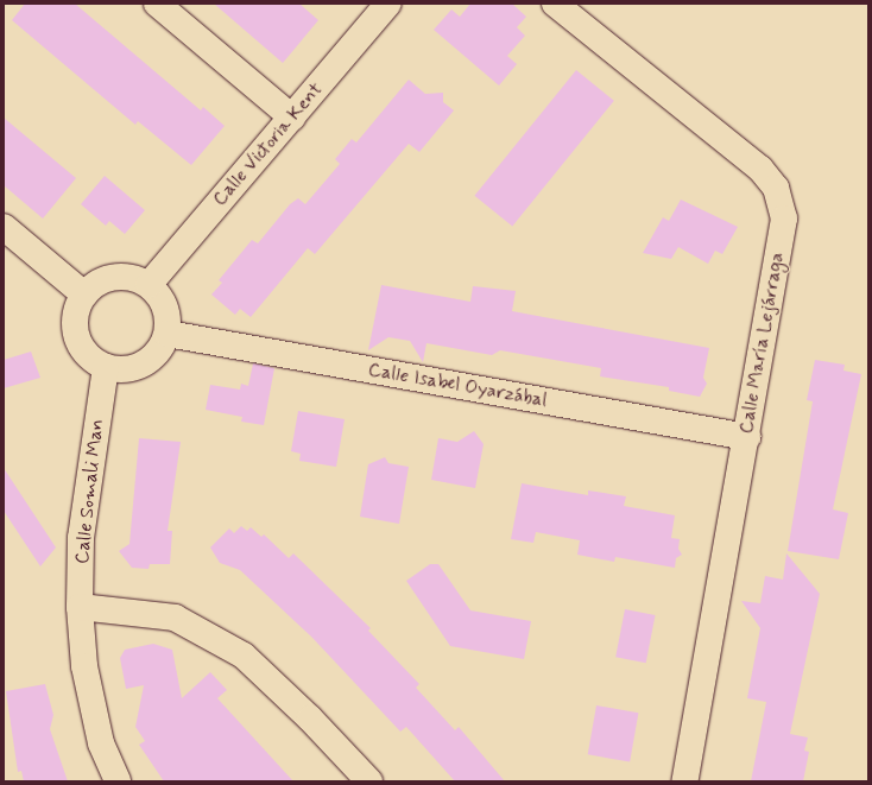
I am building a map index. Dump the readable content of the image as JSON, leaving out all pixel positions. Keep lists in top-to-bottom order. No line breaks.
{"streets":{"street":["Calle Victoria Kent","Calle María Lejárraga","Calle Isabel Oyarzábal","Calle Somali Man"]},"crossings":[["Calle Victoria Kent","Calle Isabel Oyarzábal"],["Calle Victoria Kent","Calle Somali Man"],["Calle María Lejárraga","Calle Isabel Oyarzábal"],["Calle Isabel Oyarzábal","Calle Somali Man"]]}
